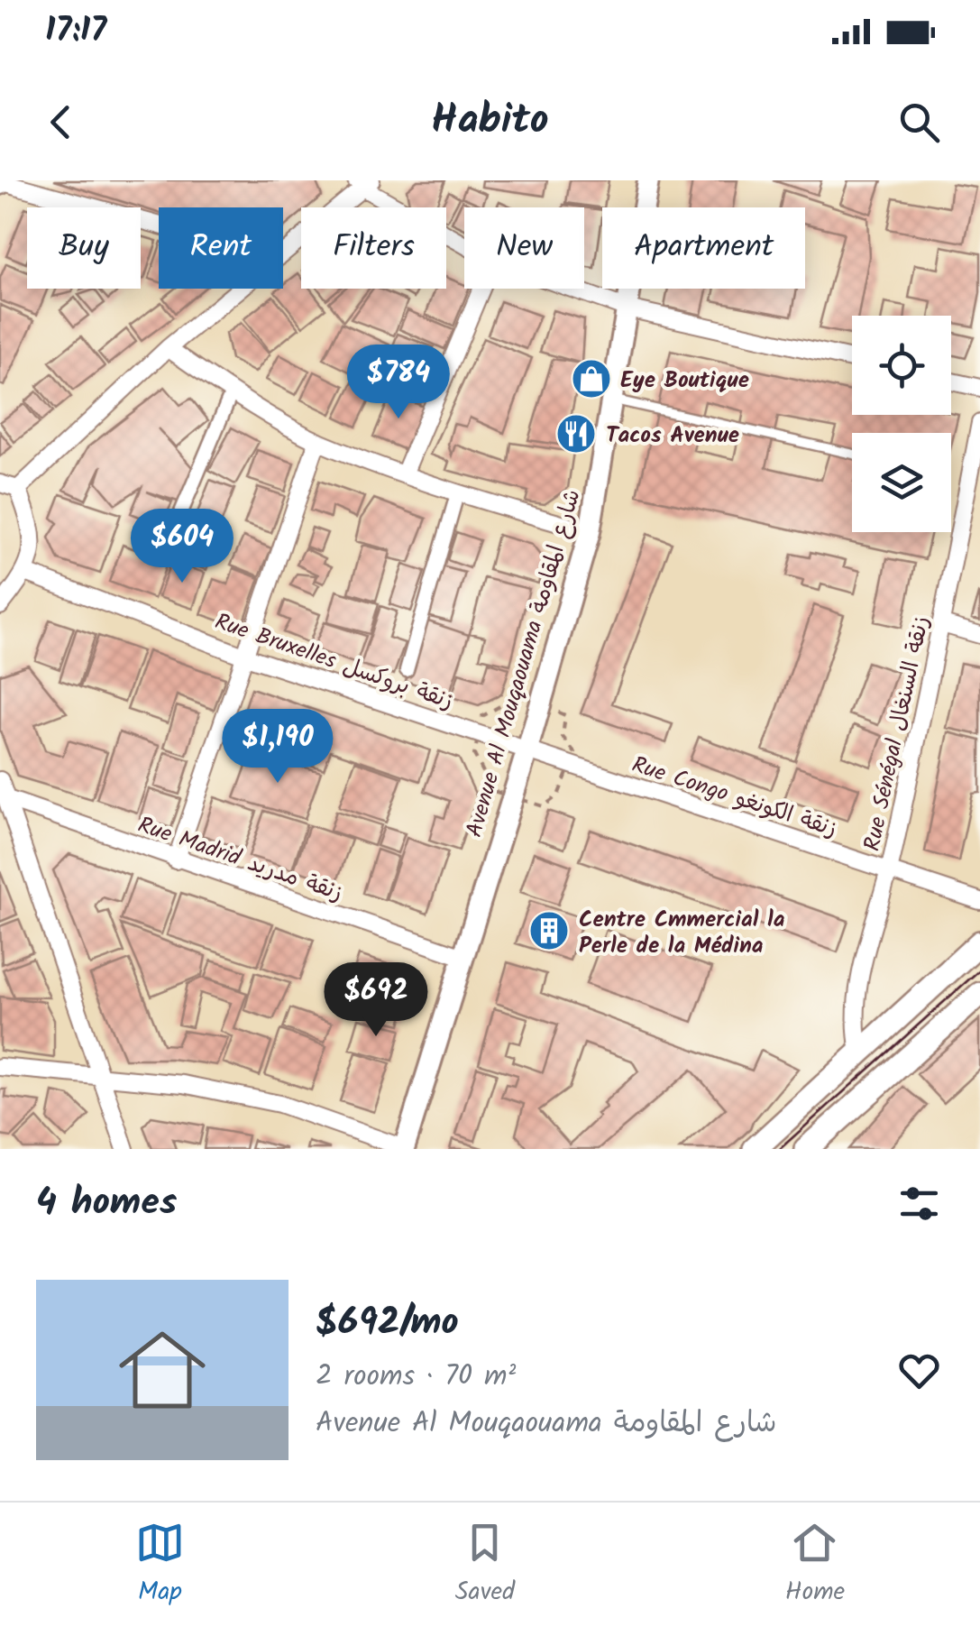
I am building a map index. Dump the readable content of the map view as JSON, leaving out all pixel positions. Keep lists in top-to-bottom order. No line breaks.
{"streets":{"street":["Rue Bruxelles زنقة بروكسل","Avenue Al Mouqaouama شارع المقاومة","Rue Sénégal زنقة السنغال","Rue Congo زنقة الكونغو","Rue Madrid زنقة مدريد"]},"crossings":[["Rue Bruxelles زنقة بروكسل","Avenue Al Mouqaouama شارع المقاومة"],["Rue Bruxelles زنقة بروكسل","Rue Congo زنقة الكونغو"],["Avenue Al Mouqaouama شارع المقاومة","Rue Congo زنقة الكونغو"],["Avenue Al Mouqaouama شارع المقاومة","Rue Madrid زنقة مدريد"],["Rue Sénégal زنقة السنغال","Rue Congo زنقة الكونغو"]],"places":{"shop":["Eye Boutique"],"restaurant":["Tacos Avenue"],"building":["Centre Cmmercial la Perle de la Médina"]},"page":{"status":"17:17","header":"Habito","chip":["Buy","Rent","Filters","New","Apartment"],"price":["$784","$604","$1,190","$692"],"heading":"4 homes","list":[{"name":"$692/mo","note":"2 rooms · 70 m² · Avenue Al Mouqaouama شارع المقاومة"}],"tabs":["Map","Saved","Home"]}}
